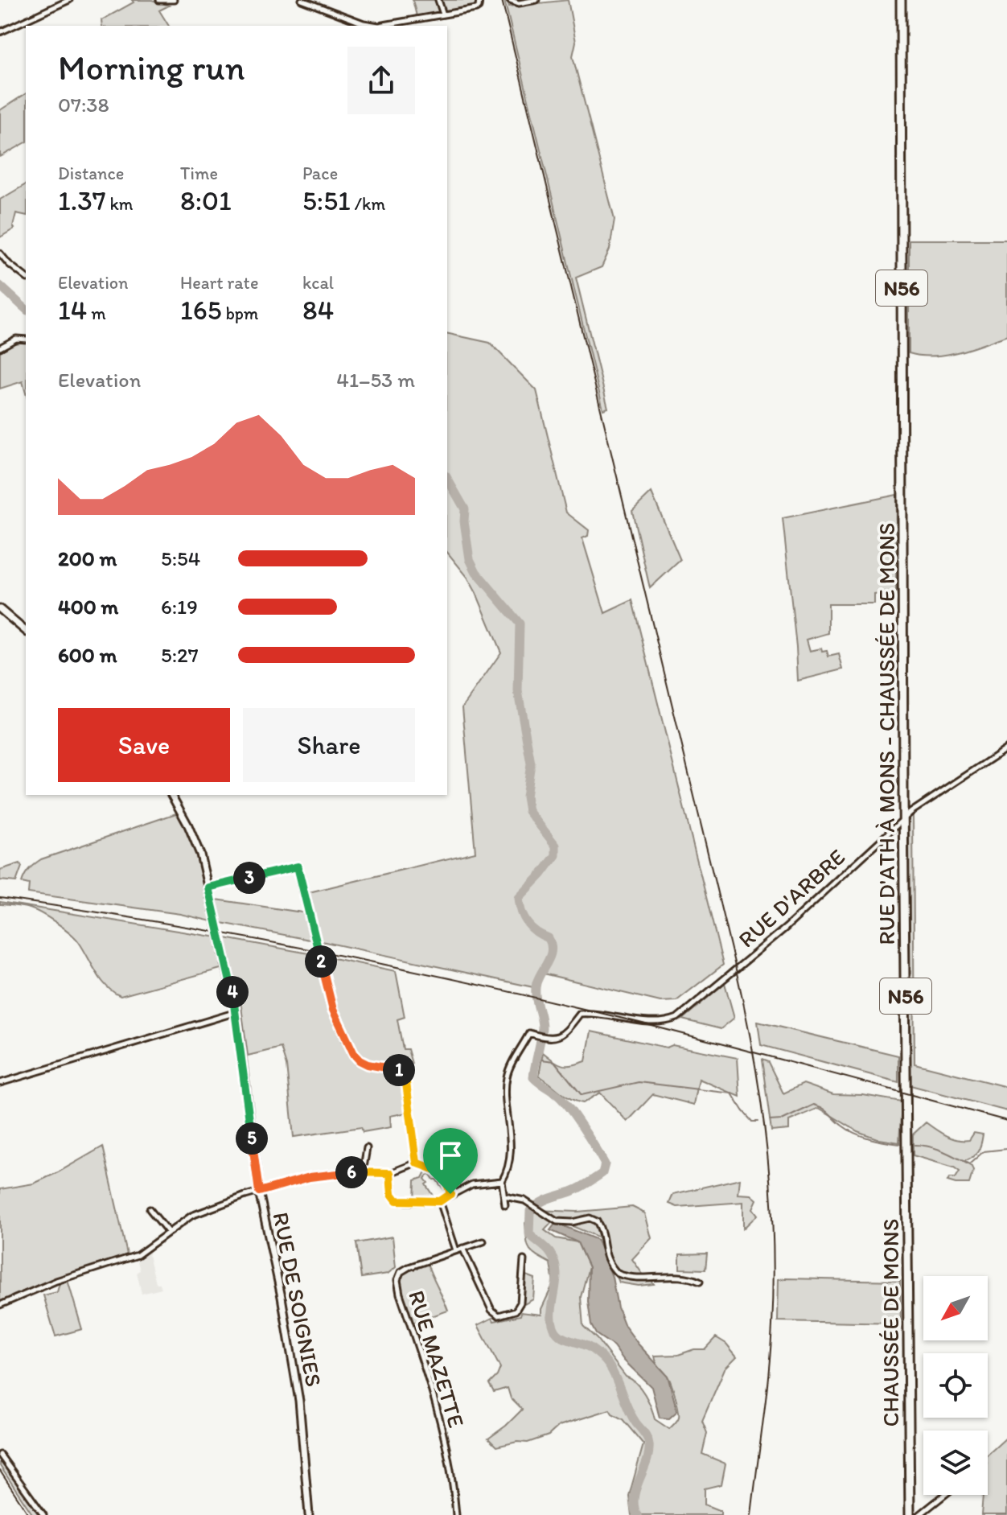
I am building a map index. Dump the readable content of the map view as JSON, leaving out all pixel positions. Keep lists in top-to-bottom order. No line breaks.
{"streets":{"main road":["N56","RUE D'ATH À MONS - CHAUSSÉE DE MONS","CHAUSSÉE DE MONS"],"street":["RUE D'ARBRE","RUE DE SOIGNIES","RUE MAZETTE"]},"crossings":[["RUE D'ATH À MONS - CHAUSSÉE DE MONS","RUE D'ARBRE"],["RUE D'ATH À MONS - CHAUSSÉE DE MONS","CHAUSSÉE DE MONS"]],"north":"bottom left","page":{"heading":["Morning run","07:38"],"stats":[["Distance","1.37 km"],["Time","8:01"],["Pace","5:51 /km"],["Elevation","14 m"],["Heart rate","165 bpm"],["kcal","84"]],"chart":["Elevation","41–53 m"],"list":[{"name":"200 m","note":"5:54"},{"name":"400 m","note":"6:19"},{"name":"600 m","note":"5:27"}],"buttons":["Save","Share"],"pins":["3","2","4","1","5","6"]}}
